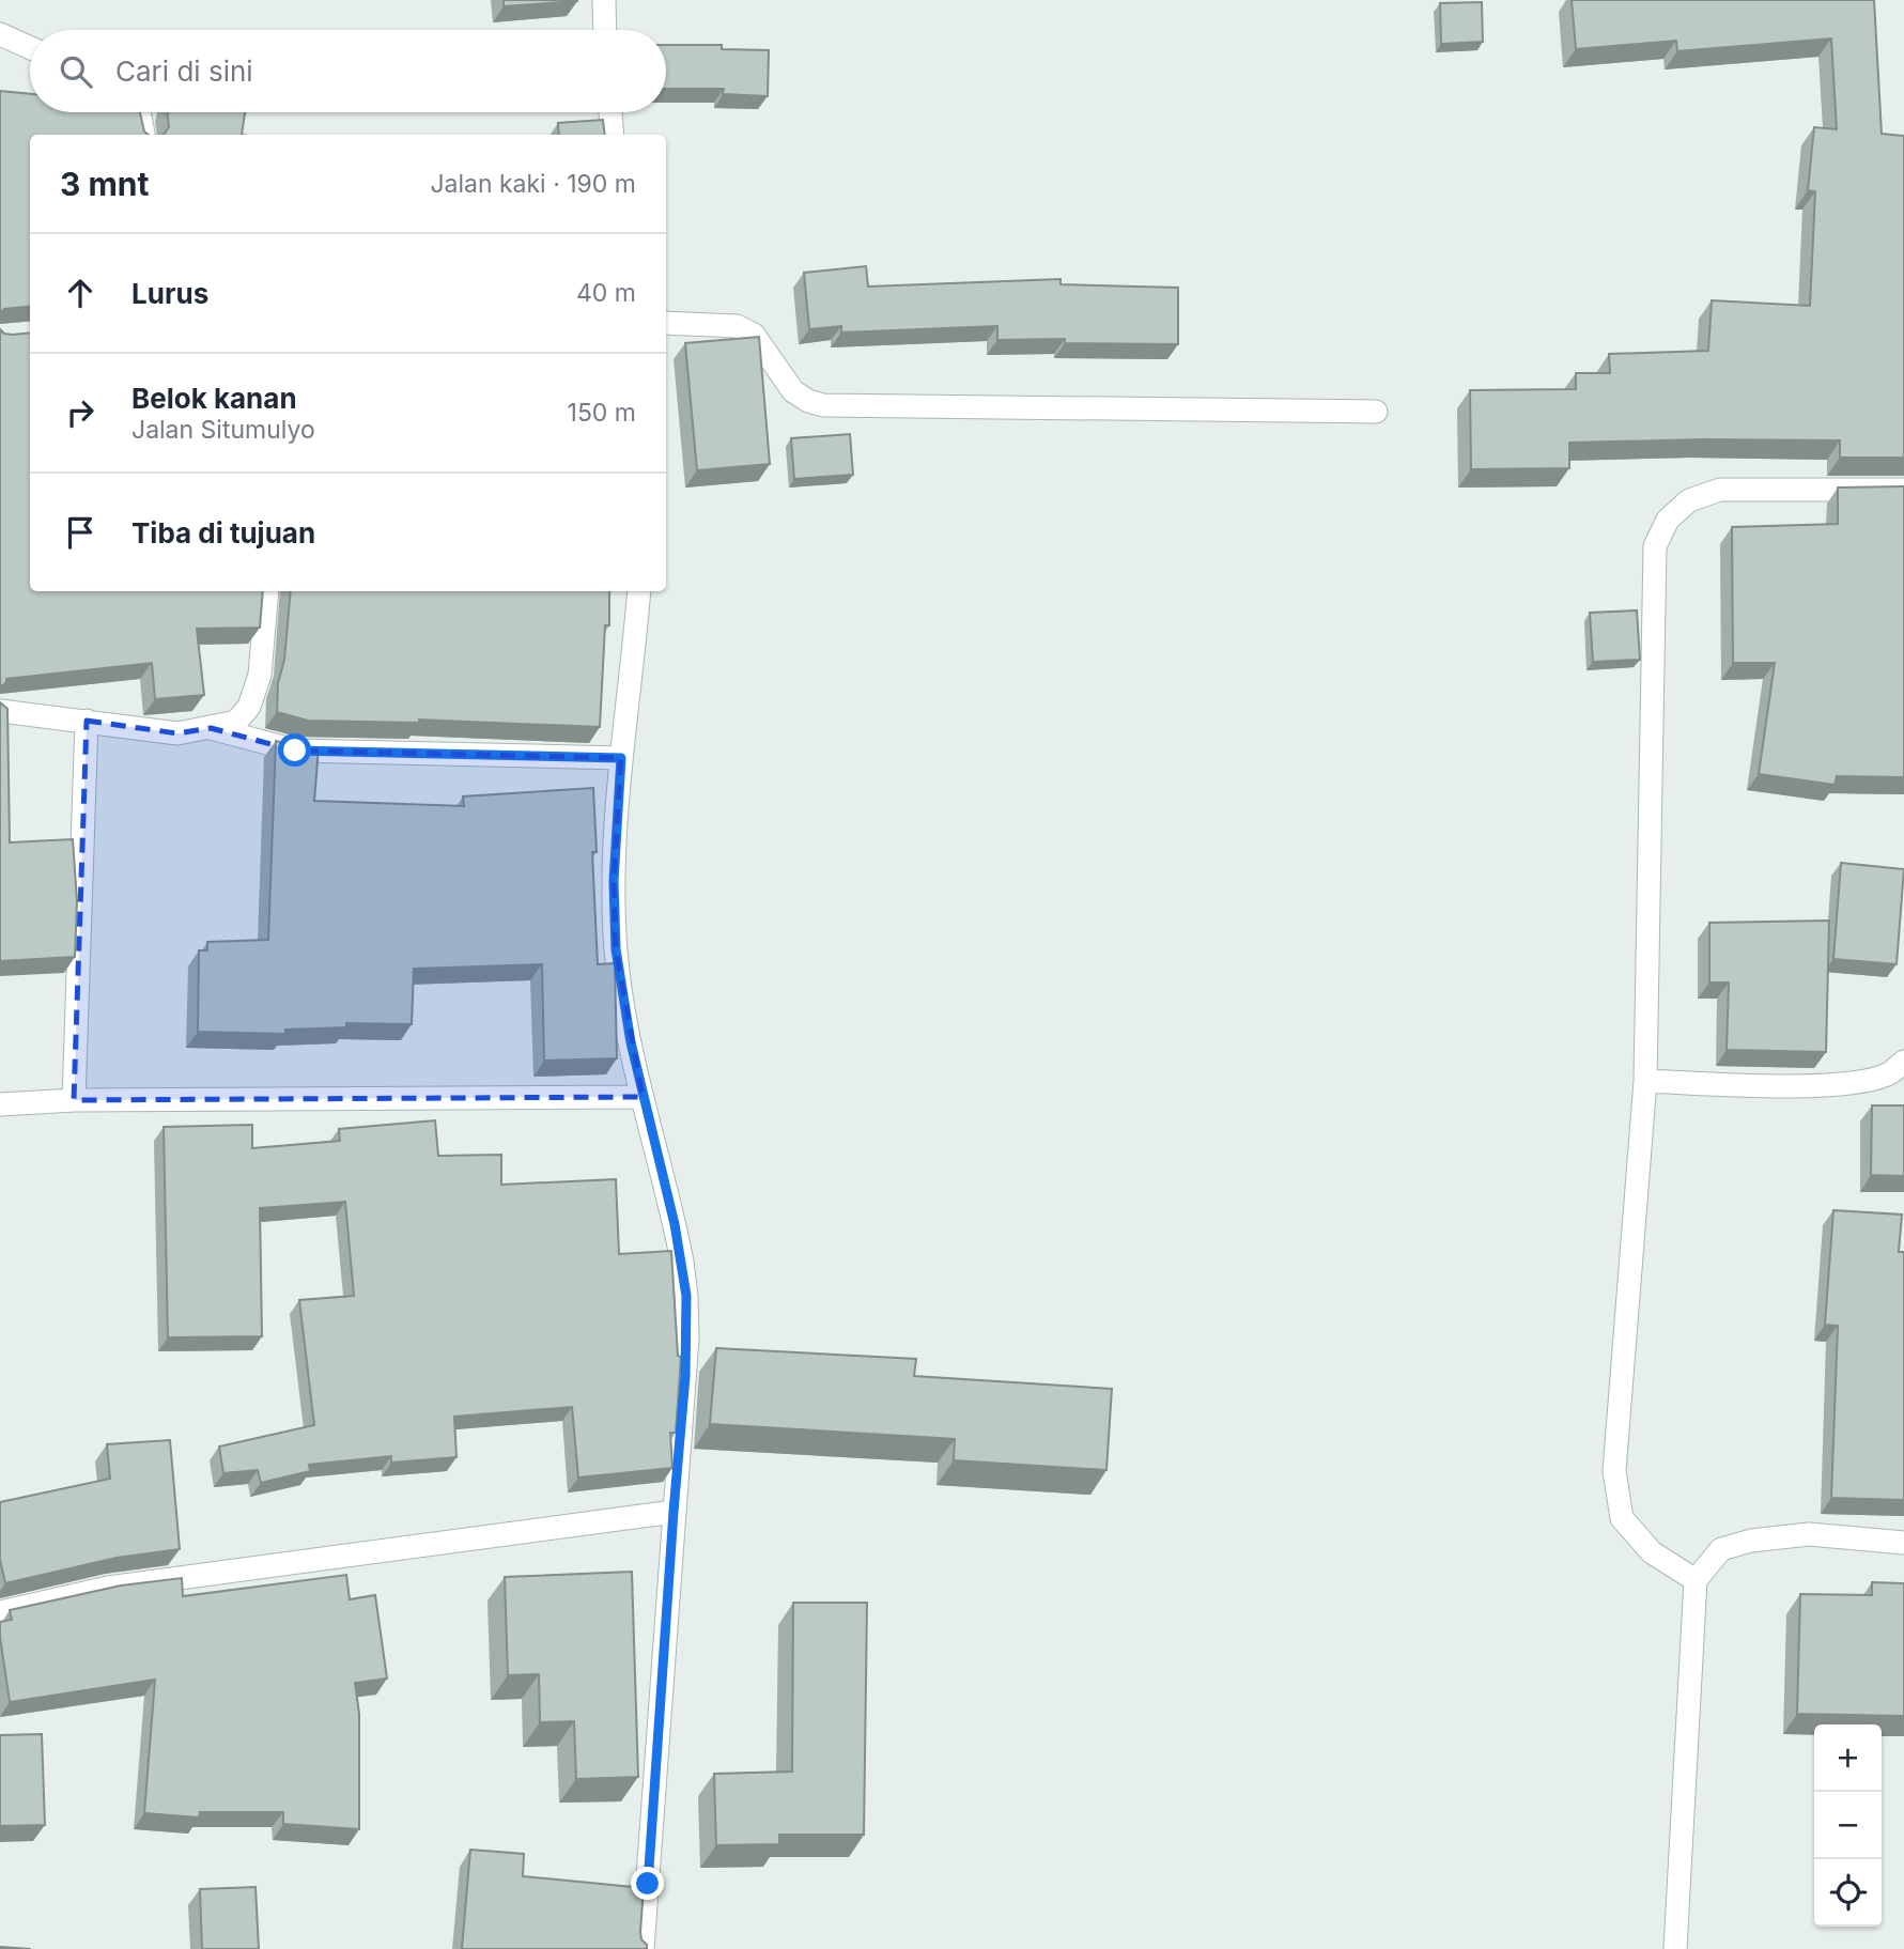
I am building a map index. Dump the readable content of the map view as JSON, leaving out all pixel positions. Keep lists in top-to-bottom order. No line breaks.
{"page":{"search":"Cari di sini","heading":["3 mnt","Jalan kaki · 190 m"],"list":[["Lurus","40 m"],["Belok kanan","Jalan Situmulyo","150 m"],"Tiba di tujuan"],"map_buttons":["+","−"]}}
